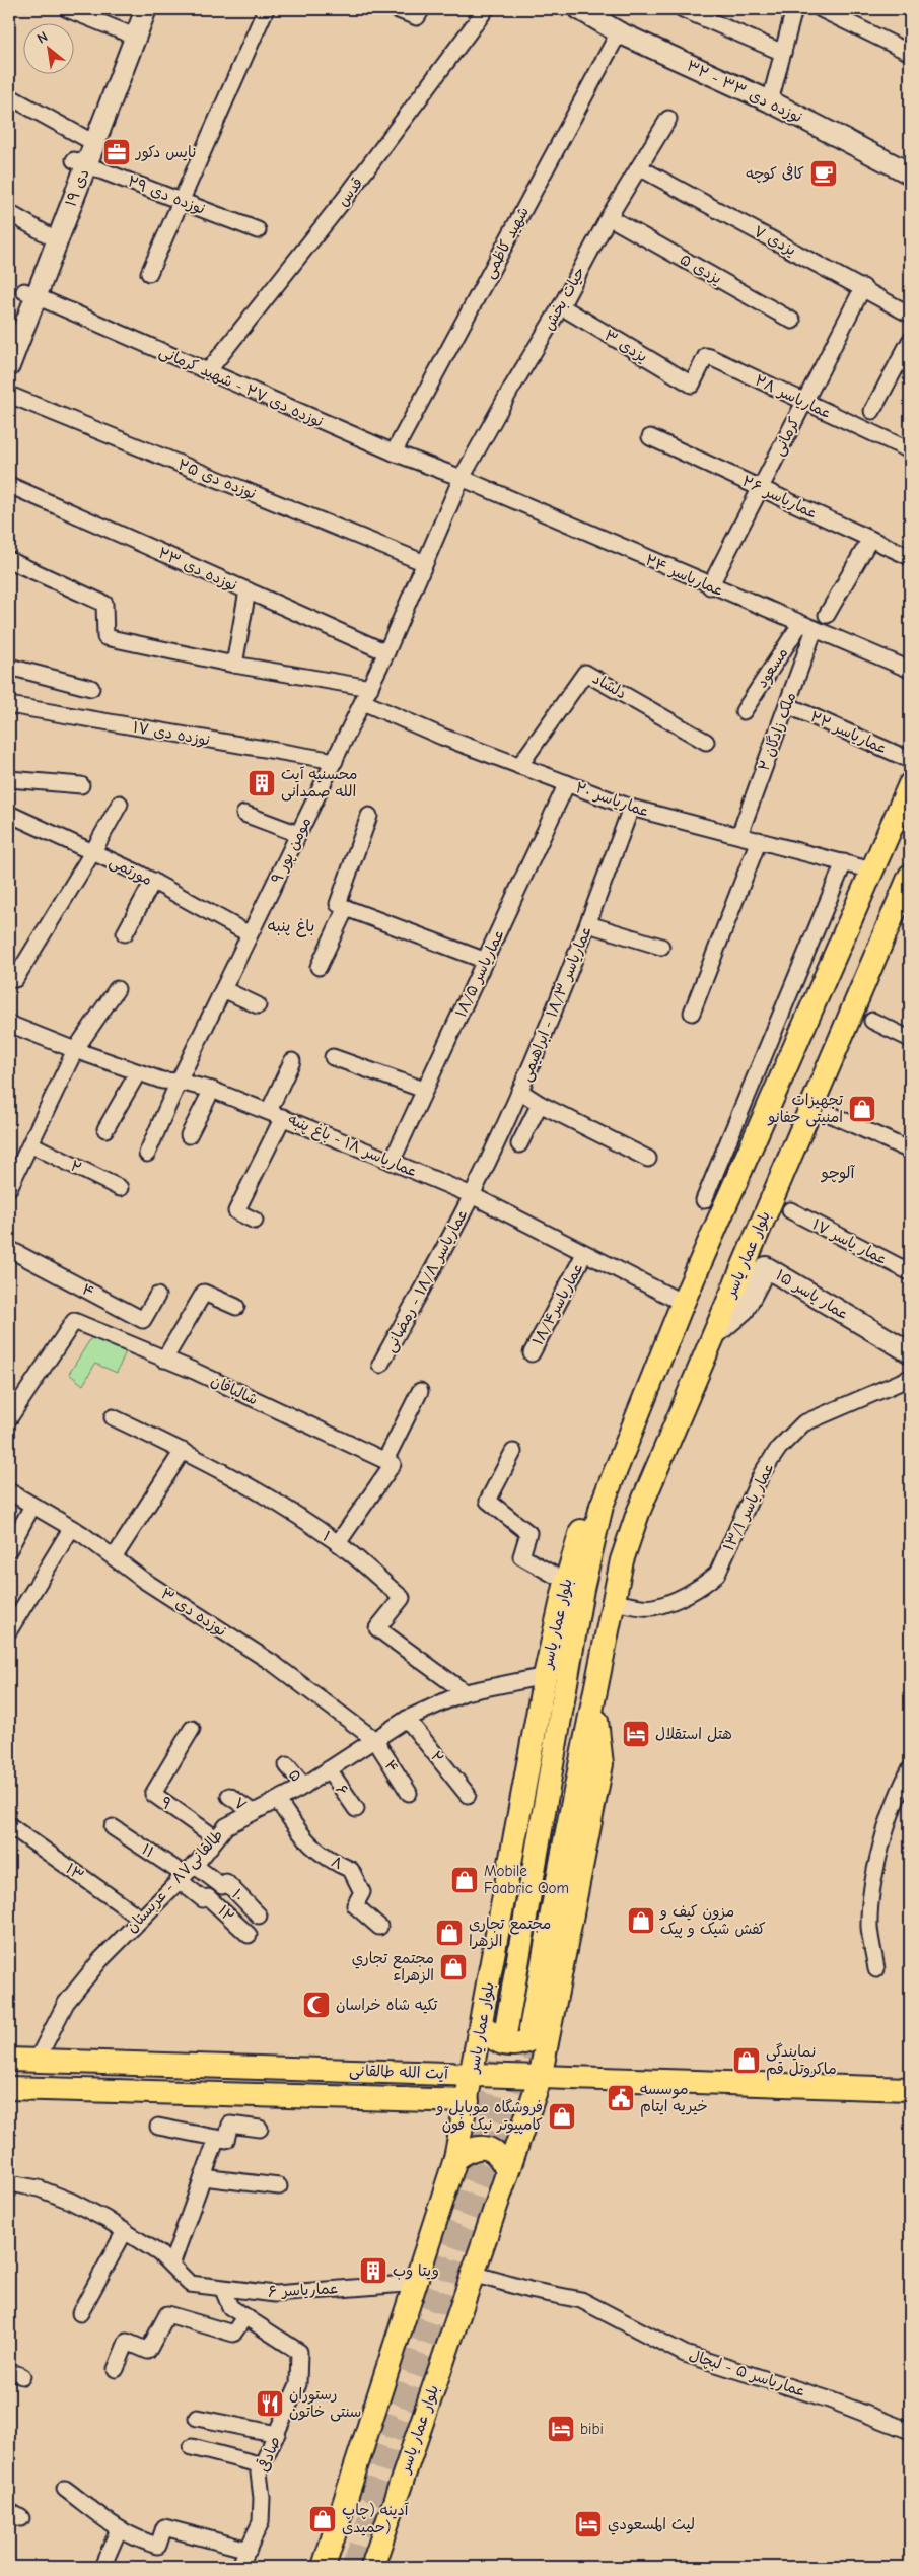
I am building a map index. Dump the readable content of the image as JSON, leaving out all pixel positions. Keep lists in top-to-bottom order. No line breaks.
{"streets":{"main road":["۳۲ - نوزده دی ۳۳","۱۹ دی","بلوار عمار یاسر","عمار یاسر ۱۵","آیت الله طالقانی"],"street":["قدس","نوزده دی ۲۹","یزدی ۷","شهید کاظمی","یزدی ۵","حیات بخش","یزدی ۳","نوزده دی ۲۷ - شهید کرمانی","عماریاسر ۲۸","کرمانی","نوزده دی ۲۵","عماریاسر ۲۶","نوزده دی ۲۳","عماریاسر ۲۴","مسعود","دلشاد","۲ ملک زادگان","عماریاسر ۲۲","نوزده دی ۱۷","عماریاسر ۲۰","مومن پور ۹","مورتمی","عماریاسر ۱۸/۵","عماریاسر ۱۸/۳ - ابراهیمی","عماریاسر ۱۸ - باغ پنبه","۲","عمار یاسر ۱۷","عماریاسر ۱۸/۸ - رمضانی","۴","عماریاسر۱۸/۴","شالبافان","عمار یاسر ۱۳/۱","۱","نوزده دی ۳","۵","۶","۹","۷","۱۱","۸","۱۳","طالقانی۸۷ - عربستان","۱۰","۱۲","عماریاسر ۶","عماریاسر ۵ - لبچال","صادقی"]},"crossings":[["۳۲ - نوزده دی ۳۳","شهید کاظمی"],["۱۹ دی","نوزده دی ۲۹"],["۱۹ دی","نوزده دی ۲۷ - شهید کرمانی"],["قدس","نوزده دی ۲۷ - شهید کرمانی"],["یزدی ۷","حیات بخش"],["یزدی ۷","کرمانی"],["شهید کاظمی","نوزده دی ۲۷ - شهید کرمانی"],["یزدی ۵","حیات بخش"],["حیات بخش","یزدی ۳"],["حیات بخش","نوزده دی ۲۷ - شهید کرمانی"],["حیات بخش","عماریاسر ۲۴"],["حیات بخش","مومن پور ۹"],["یزدی ۳","عماریاسر ۲۸"],["نوزده دی ۲۷ - شهید کرمانی","عماریاسر ۲۴"],["نوزده دی ۲۷ - شهید کرمانی","مومن پور ۹"],["عماریاسر ۲۸","کرمانی"],["کرمانی","عماریاسر ۲۶"],["کرمانی","عماریاسر ۲۴"],["نوزده دی ۲۵","مومن پور ۹"],["نوزده دی ۲۳","مومن پور ۹"],["عماریاسر ۲۴","مسعود"],["عماریاسر ۲۴","۲ ملک زادگان"],["عماریاسر ۲۴","مومن پور ۹"],["مسعود","۲ ملک زادگان"],["دلشاد","عماریاسر ۲۰"],["۲ ملک زادگان","عماریاسر ۲۲"],["۲ ملک زادگان","عماریاسر ۲۰"],["نوزده دی ۱۷","مومن پور ۹"],["عماریاسر ۲۰","مومن پور ۹"],["عماریاسر ۲۰","عماریاسر ۱۸/۵"],["عماریاسر ۲۰","عماریاسر ۱۸/۳ - ابراهیمی"],["عماریاسر ۲۰","بلوار عمار یاسر"],["مومن پور ۹","مورتمی"],["مومن پور ۹","عماریاسر ۱۸ - باغ پنبه"],["عماریاسر ۱۸/۵","عماریاسر ۱۸ - باغ پنبه"],["عماریاسر ۱۸/۳ - ابراهیمی","عماریاسر ۱۸ - باغ پنبه"],["عماریاسر ۱۸/۳ - ابراهیمی","عماریاسر ۱۸/۸ - رمضانی"],["عماریاسر ۱۸ - باغ پنبه","بلوار عمار یاسر"],["عماریاسر ۱۸ - باغ پنبه","عماریاسر ۱۸/۸ - رمضانی"],["عماریاسر ۱۸ - باغ پنبه","عماریاسر۱۸/۴"],["۲","طالقانی۸۷ - عربستان"],["بلوار عمار یاسر","عمار یاسر ۱۵"],["بلوار عمار یاسر","عمار یاسر ۱۳/۱"],["بلوار عمار یاسر","طالقانی۸۷ - عربستان"],["بلوار عمار یاسر","آیت الله طالقانی"],["بلوار عمار یاسر","عماریاسر ۶"],["بلوار عمار یاسر","عماریاسر ۵ - لبچال"],["۴","نوزده دی ۳"],["۴","طالقانی۸۷ - عربستان"],["۱","طالقانی۸۷ - عربستان"],["نوزده دی ۳","طالقانی۸۷ - عربستان"],["۵","طالقانی۸۷ - عربستان"],["۶","طالقانی۸۷ - عربستان"],["۹","طالقانی۸۷ - عربستان"],["۷","طالقانی۸۷ - عربستان"],["۱۱","طالقانی۸۷ - عربستان"],["۱۱","۱۰"],["۱۱","۱۲"],["۸","طالقانی۸۷ - عربستان"],["۱۳","طالقانی۸۷ - عربستان"],["طالقانی۸۷ - عربستان","۱۰"],["طالقانی۸۷ - عربستان","۱۲"],["طالقانی۸۷ - عربستان","آیت الله طالقانی"],["۱۰","۱۲"],["عماریاسر ۶","صادقی"]],"districts":["باغ پنبه","آلوچو"],"places":{"office":["نایس دکور"],"cafe":["کافی کوچه"],"building":["محسنیه آیت الله صمدانی","ویتا وب"],"shop":["تجهیزات امنیتی حفانو","Mobile Faabric Qom","مزون کیف و کفش شیک و پیک","مجتمع تجاری الزهرا","مجتمع تجاري الزهراء","نمایندگی ماکروتل قم","فروشگاه موبایل و کامپیوتر نیک فون","آدینه (چاپ حمیدی)"],"hotel":["هتل استقلال","bibi","ليث المسعودي"],"mosque":["تکیه شاه خراسان"],"public building":["موسسه خیریه ایتام"],"restaurant":["رستوران سنتی خاتون"]},"north":"top left"}
